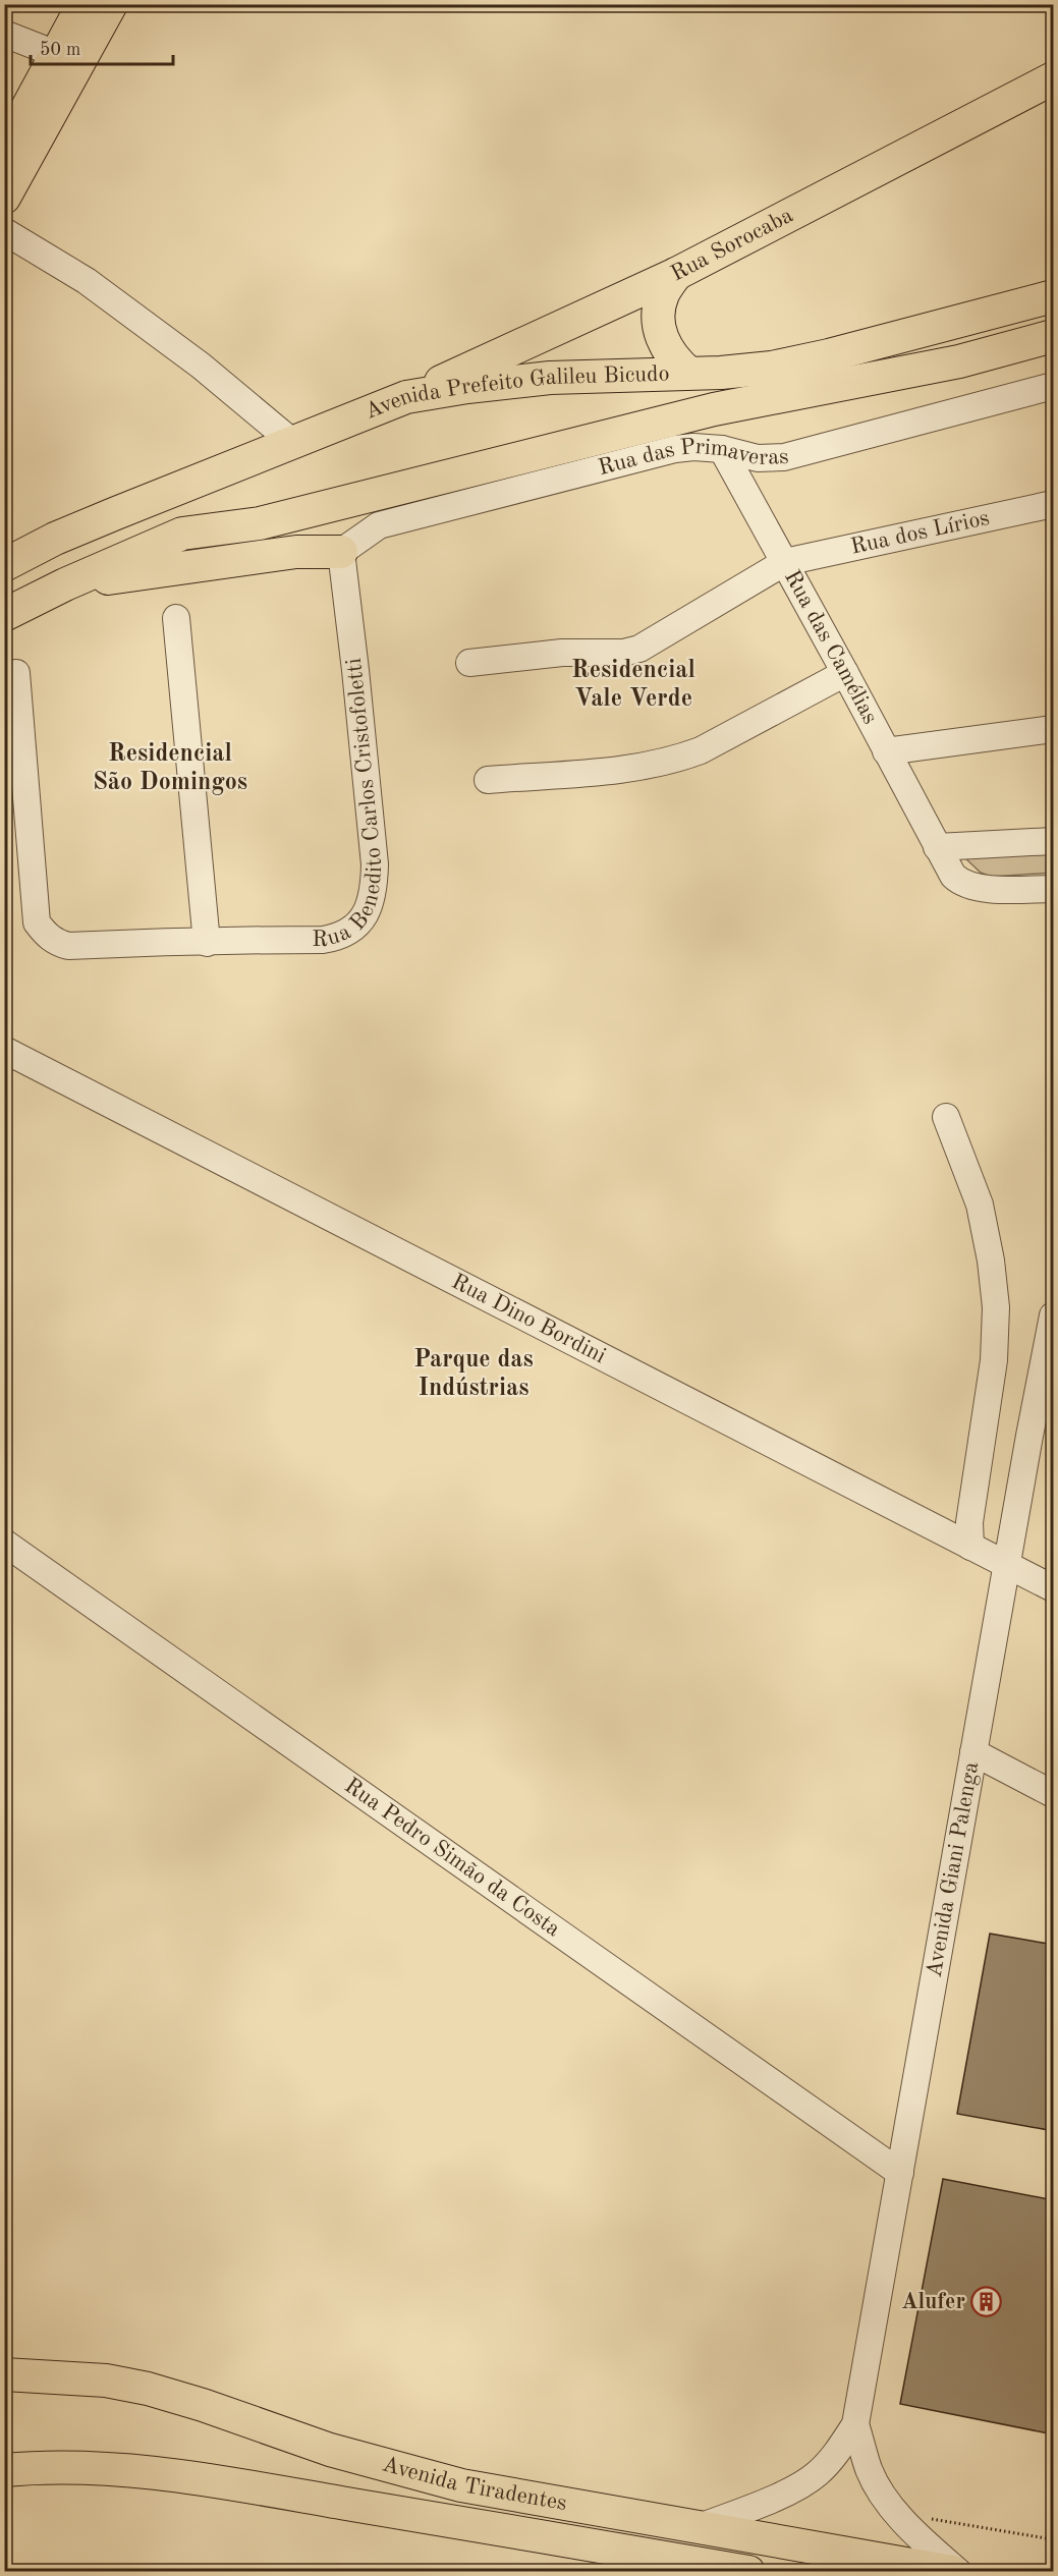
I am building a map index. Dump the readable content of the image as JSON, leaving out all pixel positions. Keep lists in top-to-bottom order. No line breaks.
{"streets":{"main road":["Rua Sorocaba","Avenida Prefeito Galileu Bicudo","Avenida Tiradentes"],"street":["Rua das Primaveras","Rua dos Lírios","Rua das Camélias","Rua Benedito Carlos Cristofoletti","Rua Dino Bordini","Rua Pedro Simão da Costa","Avenida Giani Palenga"]},"crossings":[["Rua Sorocaba","Avenida Prefeito Galileu Bicudo"],["Rua das Primaveras","Rua das Camélias"],["Rua das Primaveras","Rua Benedito Carlos Cristofoletti"],["Rua dos Lírios","Rua das Camélias"],["Rua Dino Bordini","Avenida Giani Palenga"],["Rua Pedro Simão da Costa","Avenida Giani Palenga"]],"districts":["Residencial Vale Verde","Residencial São Domingos","Parque das Indústrias"],"places":{"building":["Alufer"]},"scale_bar":"50 m"}
